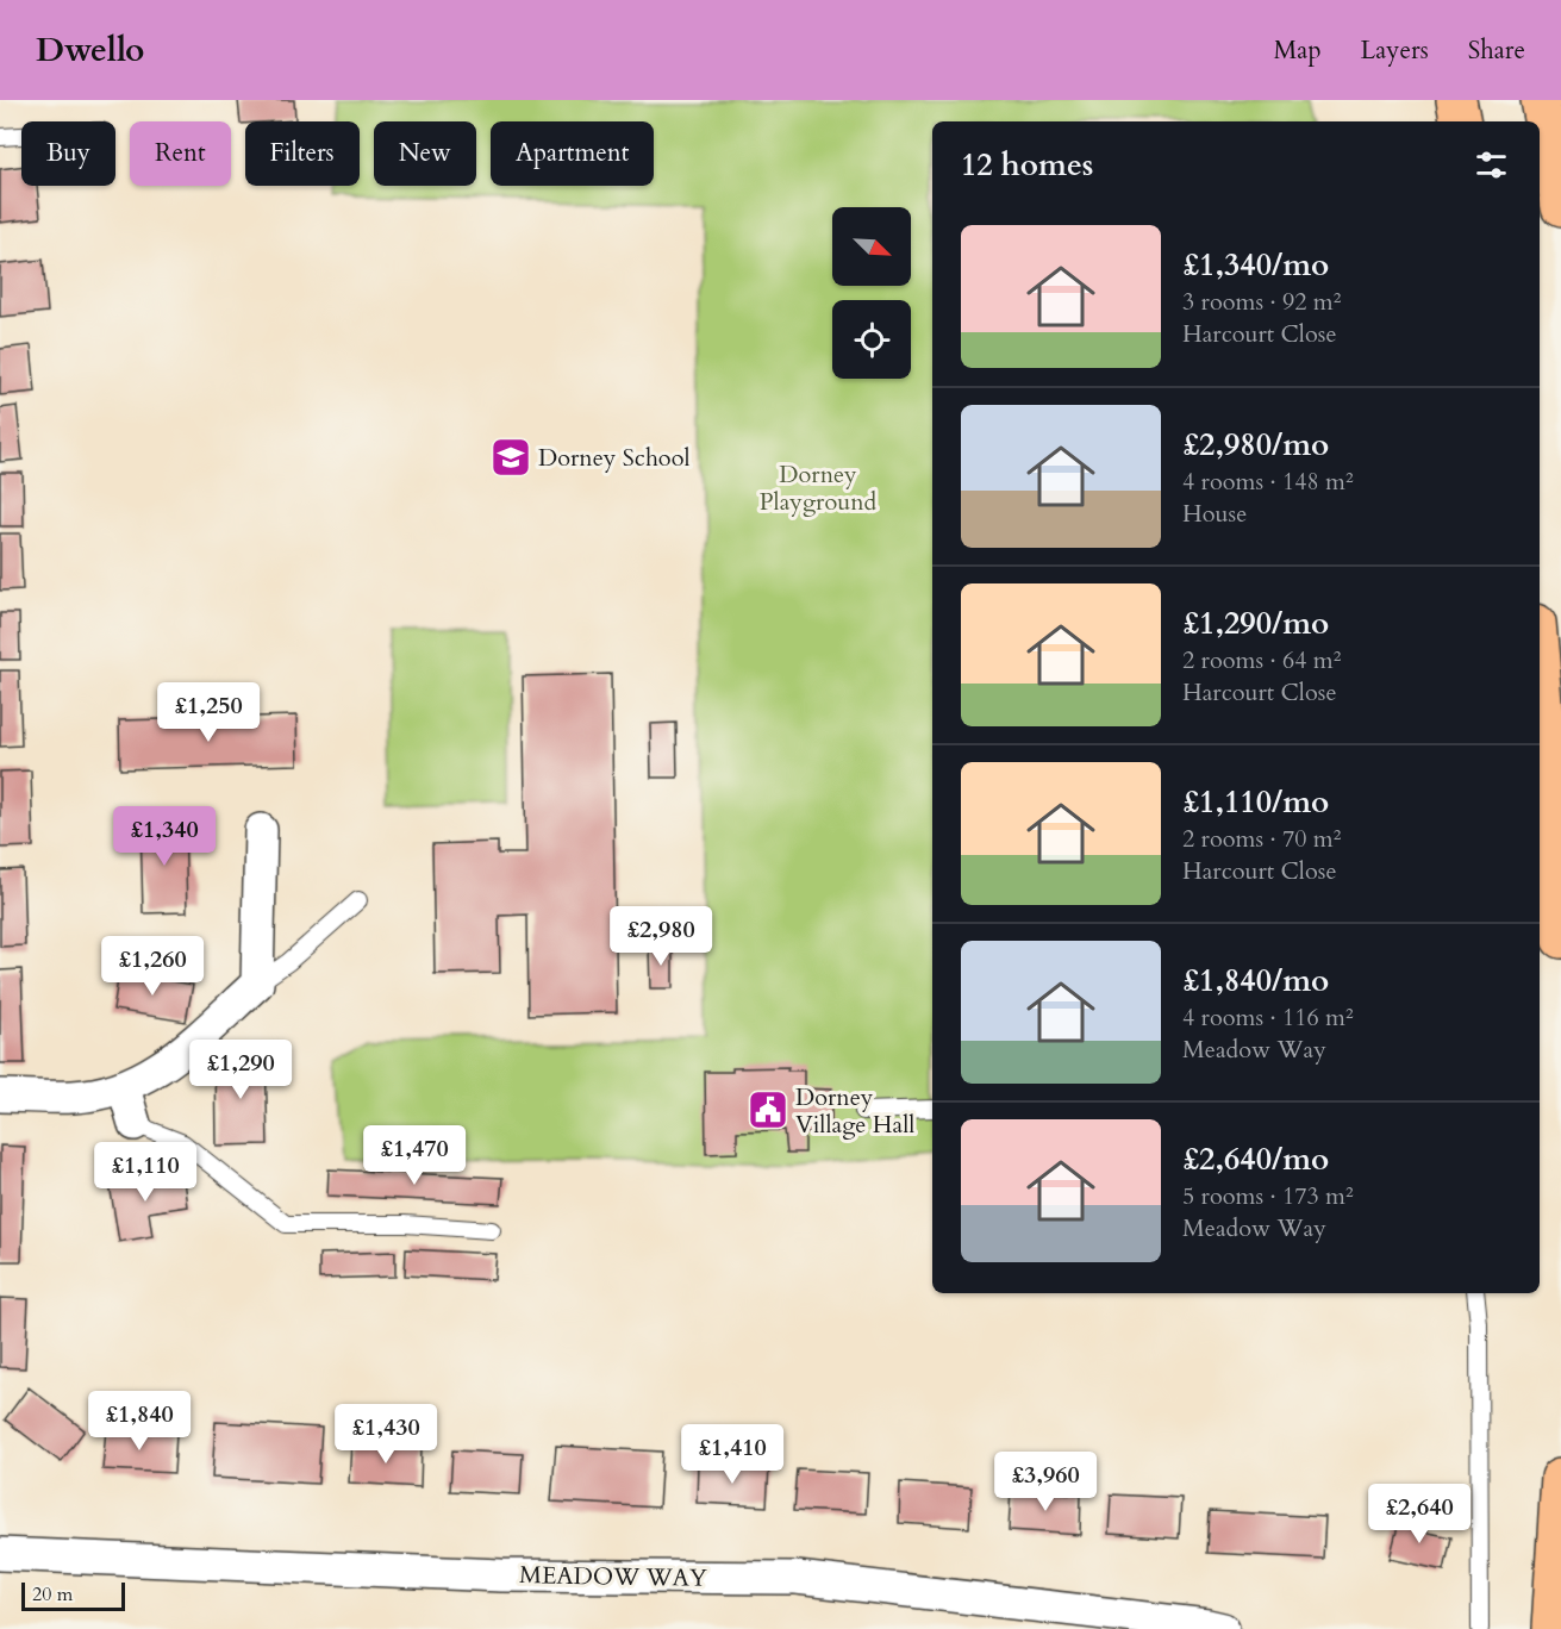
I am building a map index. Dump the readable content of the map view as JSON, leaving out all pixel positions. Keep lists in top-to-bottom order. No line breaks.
{"streets":{"street":["MEADOW WAY"]},"parks":["Dorney Playground"],"places":{"school or university":["Dorney School"],"public building":["Dorney Village Hall"]},"scale_bar":"20 m","north":"bottom right","page":{"header":"Dwello","nav":["Map","Layers","Share"],"chip":["Buy","Rent","Filters","New","Apartment"],"heading":"12 homes","list":[{"name":"£1,340/mo","note":"3 rooms · 92 m² · Harcourt Close"},{"name":"£2,980/mo","note":"4 rooms · 148 m² · House"},{"name":"£1,290/mo","note":"2 rooms · 64 m² · Harcourt Close"},{"name":"£1,110/mo","note":"2 rooms · 70 m² · Harcourt Close"},{"name":"£1,840/mo","note":"4 rooms · 116 m² · Meadow Way"},{"name":"£2,640/mo","note":"5 rooms · 173 m² · Meadow Way"}],"price":["£1,250","£1,340","£2,980","£1,260","£1,290","£1,470","£1,110","£1,840","£1,430","£1,410","£3,960","£2,640"],"scale":"20 m"}}
